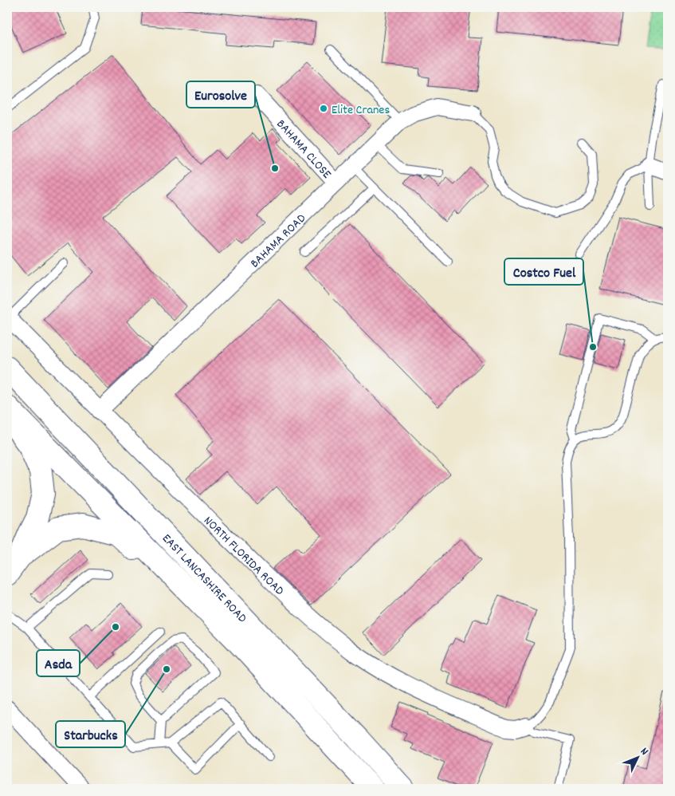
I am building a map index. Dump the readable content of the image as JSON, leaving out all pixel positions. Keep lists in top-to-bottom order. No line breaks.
{"streets":{"highway":["EAST LANCASHIRE ROAD"],"street":["BAHAMA CLOSE","BAHAMA ROAD","NORTH FLORIDA ROAD"]},"crossings":[["BAHAMA CLOSE","BAHAMA ROAD"],["BAHAMA ROAD","NORTH FLORIDA ROAD"]],"places":["Elite Cranes","Eurosolve","Costco Fuel","Asda","Starbucks"],"north":"top right"}
